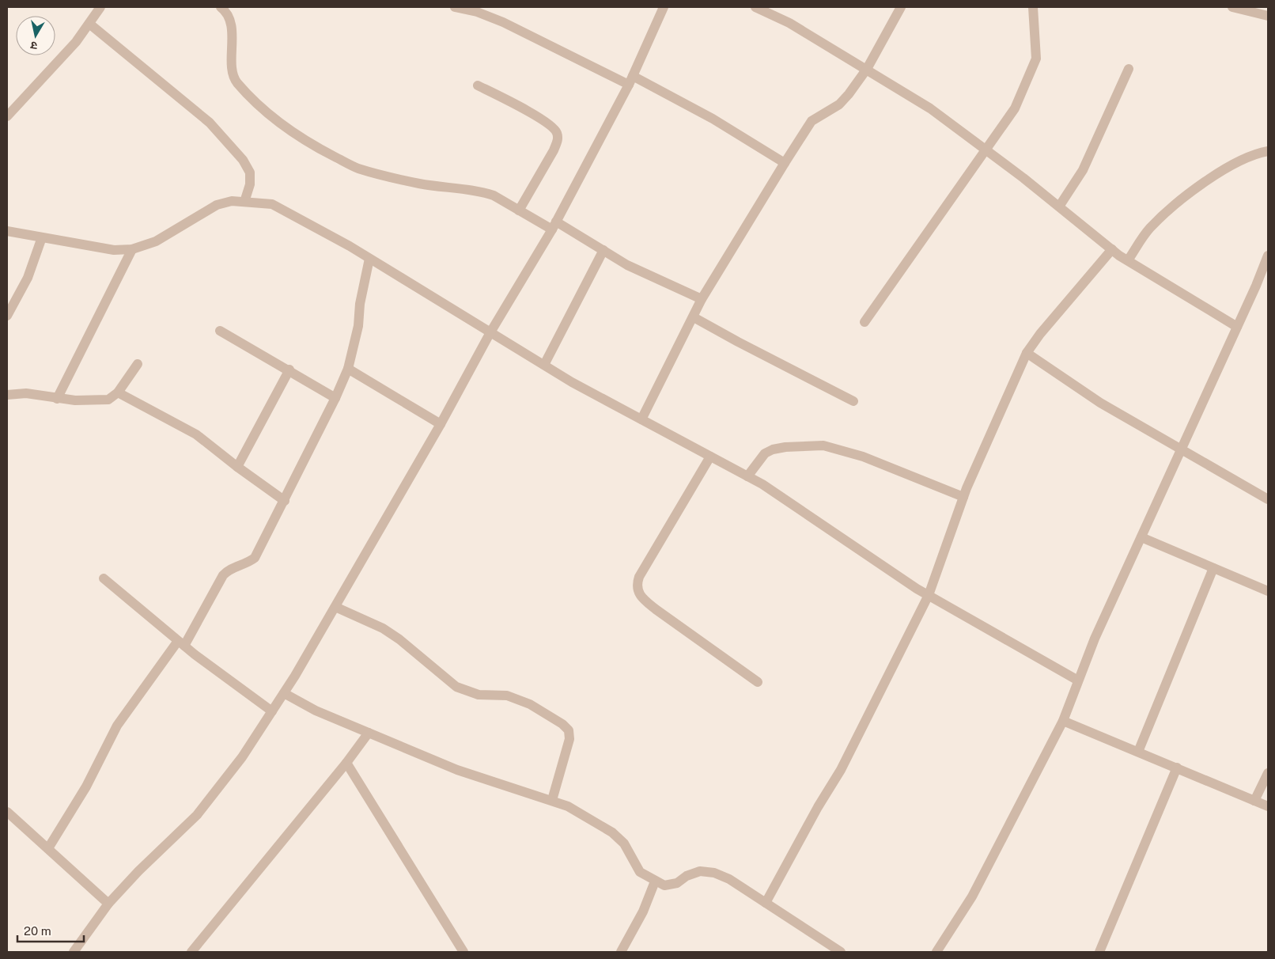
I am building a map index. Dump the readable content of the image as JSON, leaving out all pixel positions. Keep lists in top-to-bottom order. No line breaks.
{"scale_bar":"20 m","north":"bottom"}
